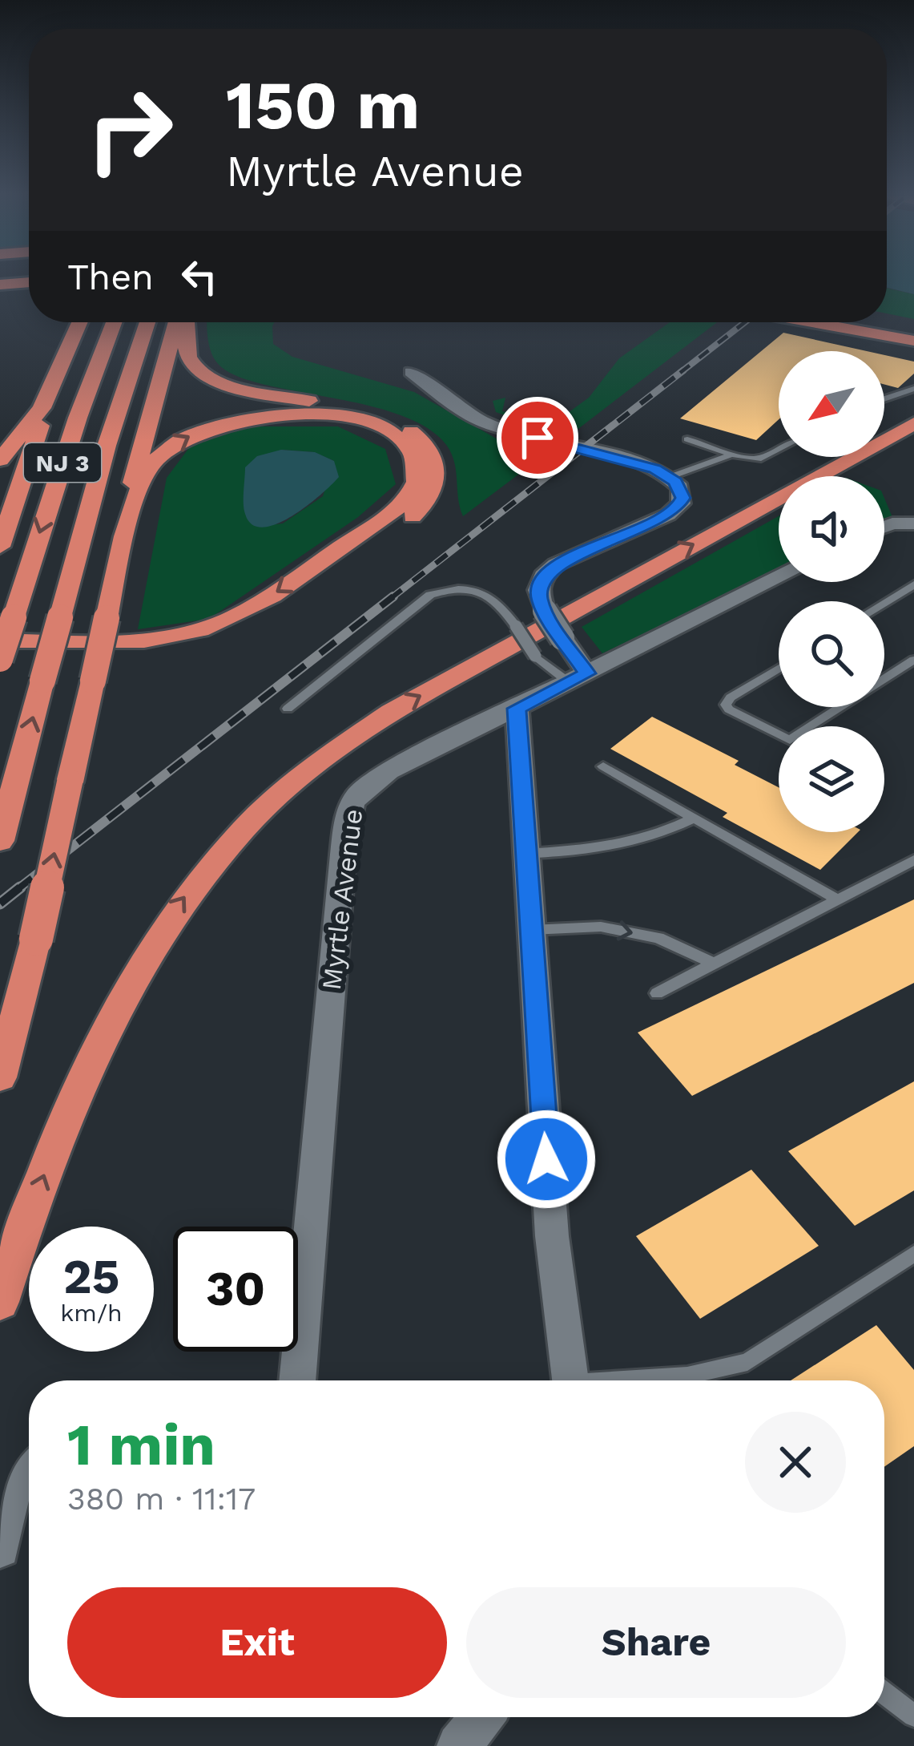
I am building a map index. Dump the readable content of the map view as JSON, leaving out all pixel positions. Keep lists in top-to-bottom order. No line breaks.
{"streets":{"highway":["NJ 3"],"street":["Myrtle Avenue"]},"north":"bottom left","page":{"turn":["150 m","Myrtle Avenue"],"then":"Then","speed":"25 km/h","limit":"30","heading":["1 min","380 m · 11:17"],"buttons":["Exit","Share"]}}
